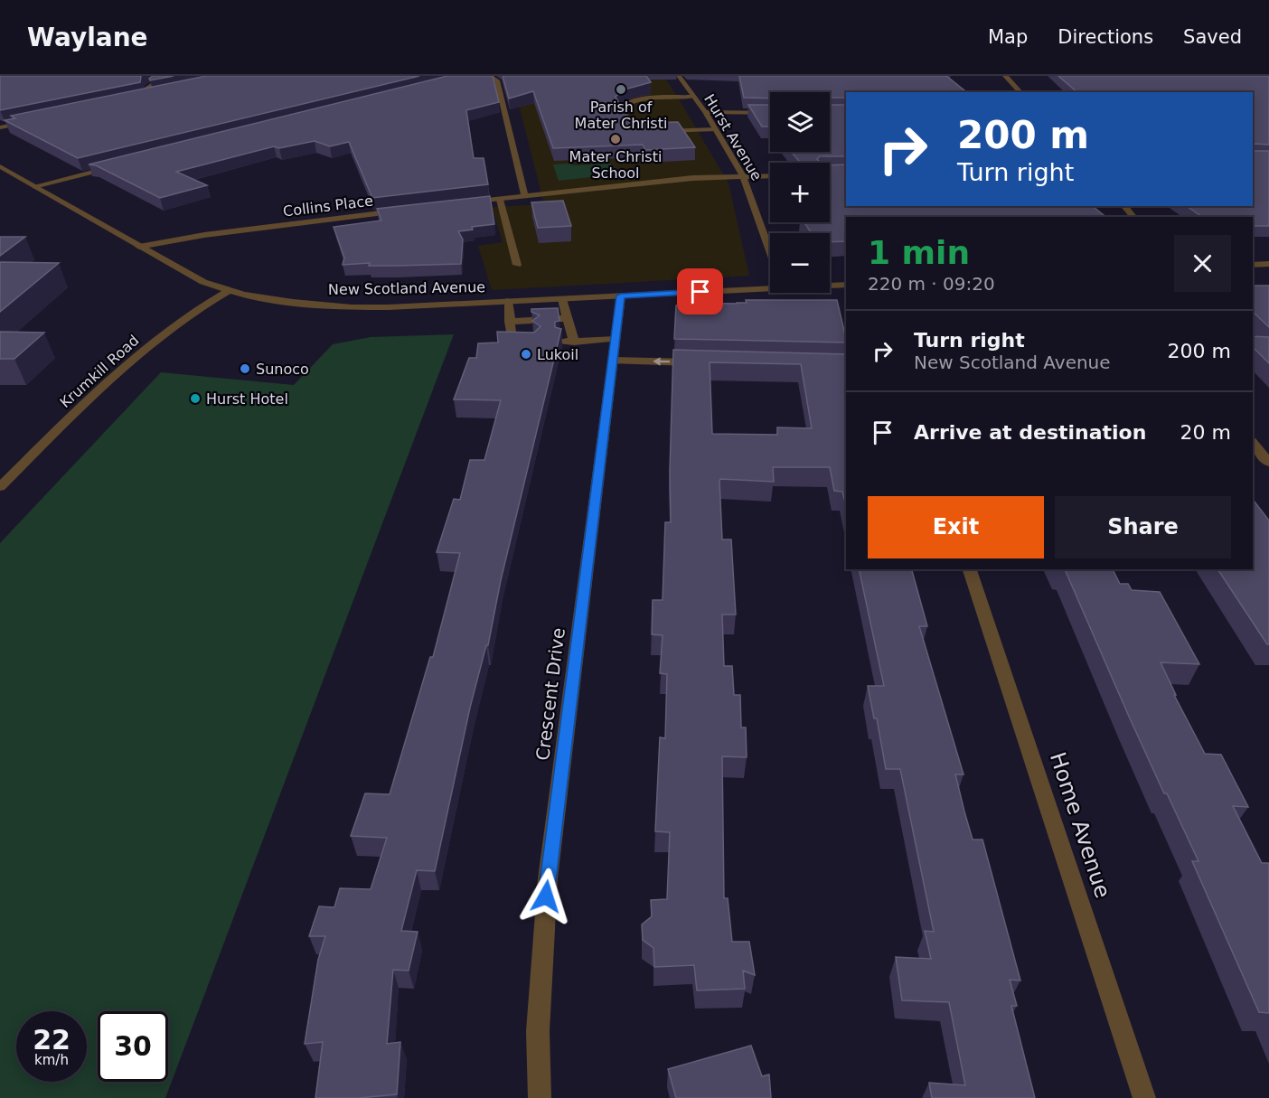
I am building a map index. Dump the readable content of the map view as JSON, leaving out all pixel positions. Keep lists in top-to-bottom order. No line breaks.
{"streets":{"street":["Hurst Avenue","Collins Place","New Scotland Avenue","Krumkill Road","Crescent Drive","Home Avenue"]},"crossings":[["Collins Place","New Scotland Avenue"],["New Scotland Avenue","Krumkill Road"],["New Scotland Avenue","Crescent Drive"]],"places":["Parish of Mater Christi","Mater Christi School","Lukoil","Sunoco","Hurst Hotel"],"page":{"header":"Waylane","nav":["Map","Directions","Saved"],"map_buttons":["+","−"],"turn":["200 m","Turn right"],"heading":["1 min","220 m · 09:20"],"list":[{"name":"Turn right","note":"New Scotland Avenue","value":"200 m"},{"name":"Arrive at destination","value":"20 m"}],"buttons":["Exit","Share"],"speed":"22 km/h","limit":"30"}}
